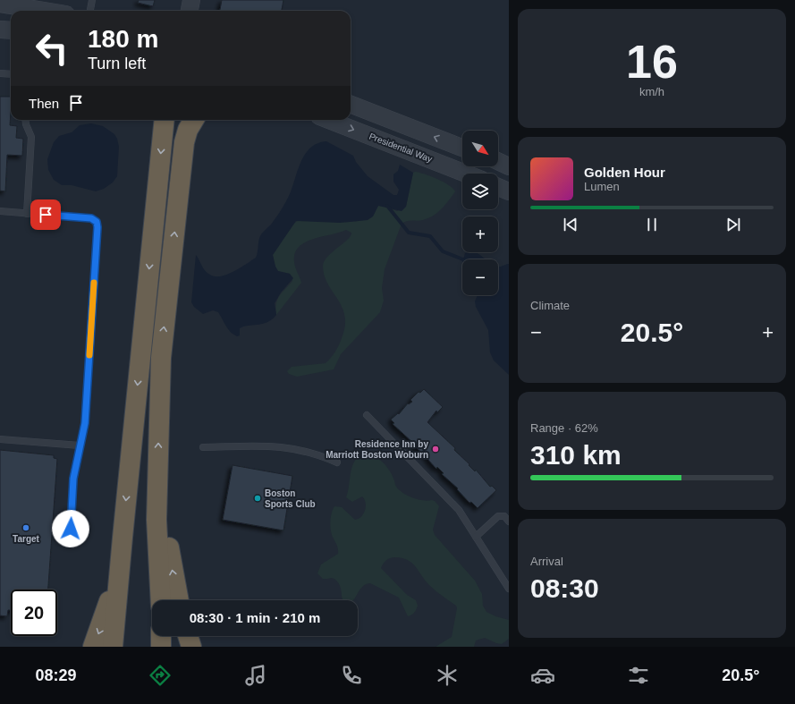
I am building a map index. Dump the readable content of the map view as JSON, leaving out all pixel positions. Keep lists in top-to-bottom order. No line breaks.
{"streets":{"street":["Presidential Way"]},"places":["Residence Inn by Marriott Boston Woburn","Boston Sports Club","Target"],"north":"bottom right","page":{"tile":[["16","km/h"],"Climate",["Range · 62%","310 km"],["Arrival","08:30"]],"turn":["180 m","Turn left"],"then":"Then","map_buttons":["+","−"],"song":["Golden Hour","Lumen"],"heat":["−","20.5°","+"],"limit":"20","trip":"08:30 · 1 min · 210 m","tabs":["08:29","20.5°"]}}
